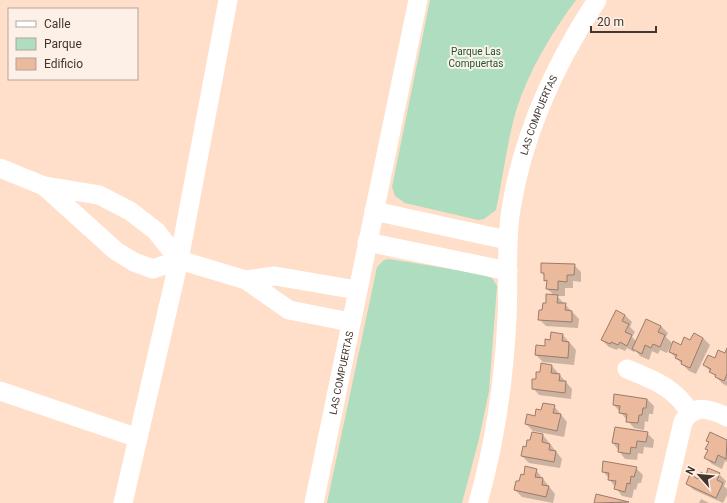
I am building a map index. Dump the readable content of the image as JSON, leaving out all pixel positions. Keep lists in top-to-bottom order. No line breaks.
{"streets":{"street":["LAS COMPUERTAS"]},"parks":["Parque Las Compuertas"],"legend":["Calle","Parque","Edificio"],"scale_bar":"20 m","north":"top left"}
